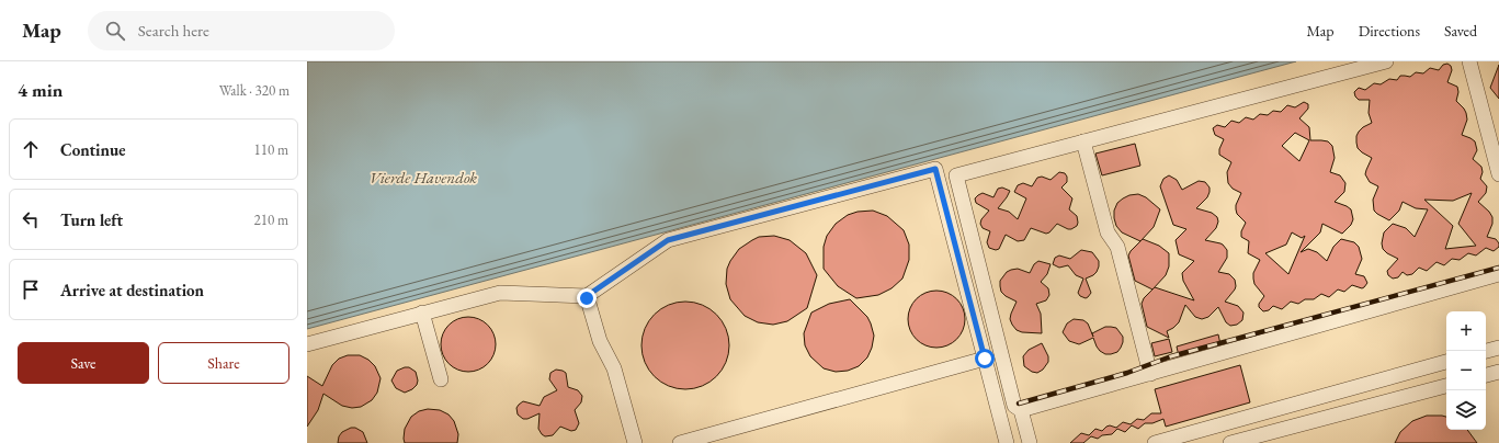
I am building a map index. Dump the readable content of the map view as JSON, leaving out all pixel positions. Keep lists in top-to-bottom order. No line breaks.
{"water":["Vierde Havendok"],"page":{"header":"Map","search":"Search here","nav":["Map","Directions","Saved"],"heading":["4 min","Walk · 320 m"],"list":[["Continue","110 m"],["Turn left","210 m"],"Arrive at destination"],"map_buttons":["+","−"],"buttons":["Save","Share"]}}
